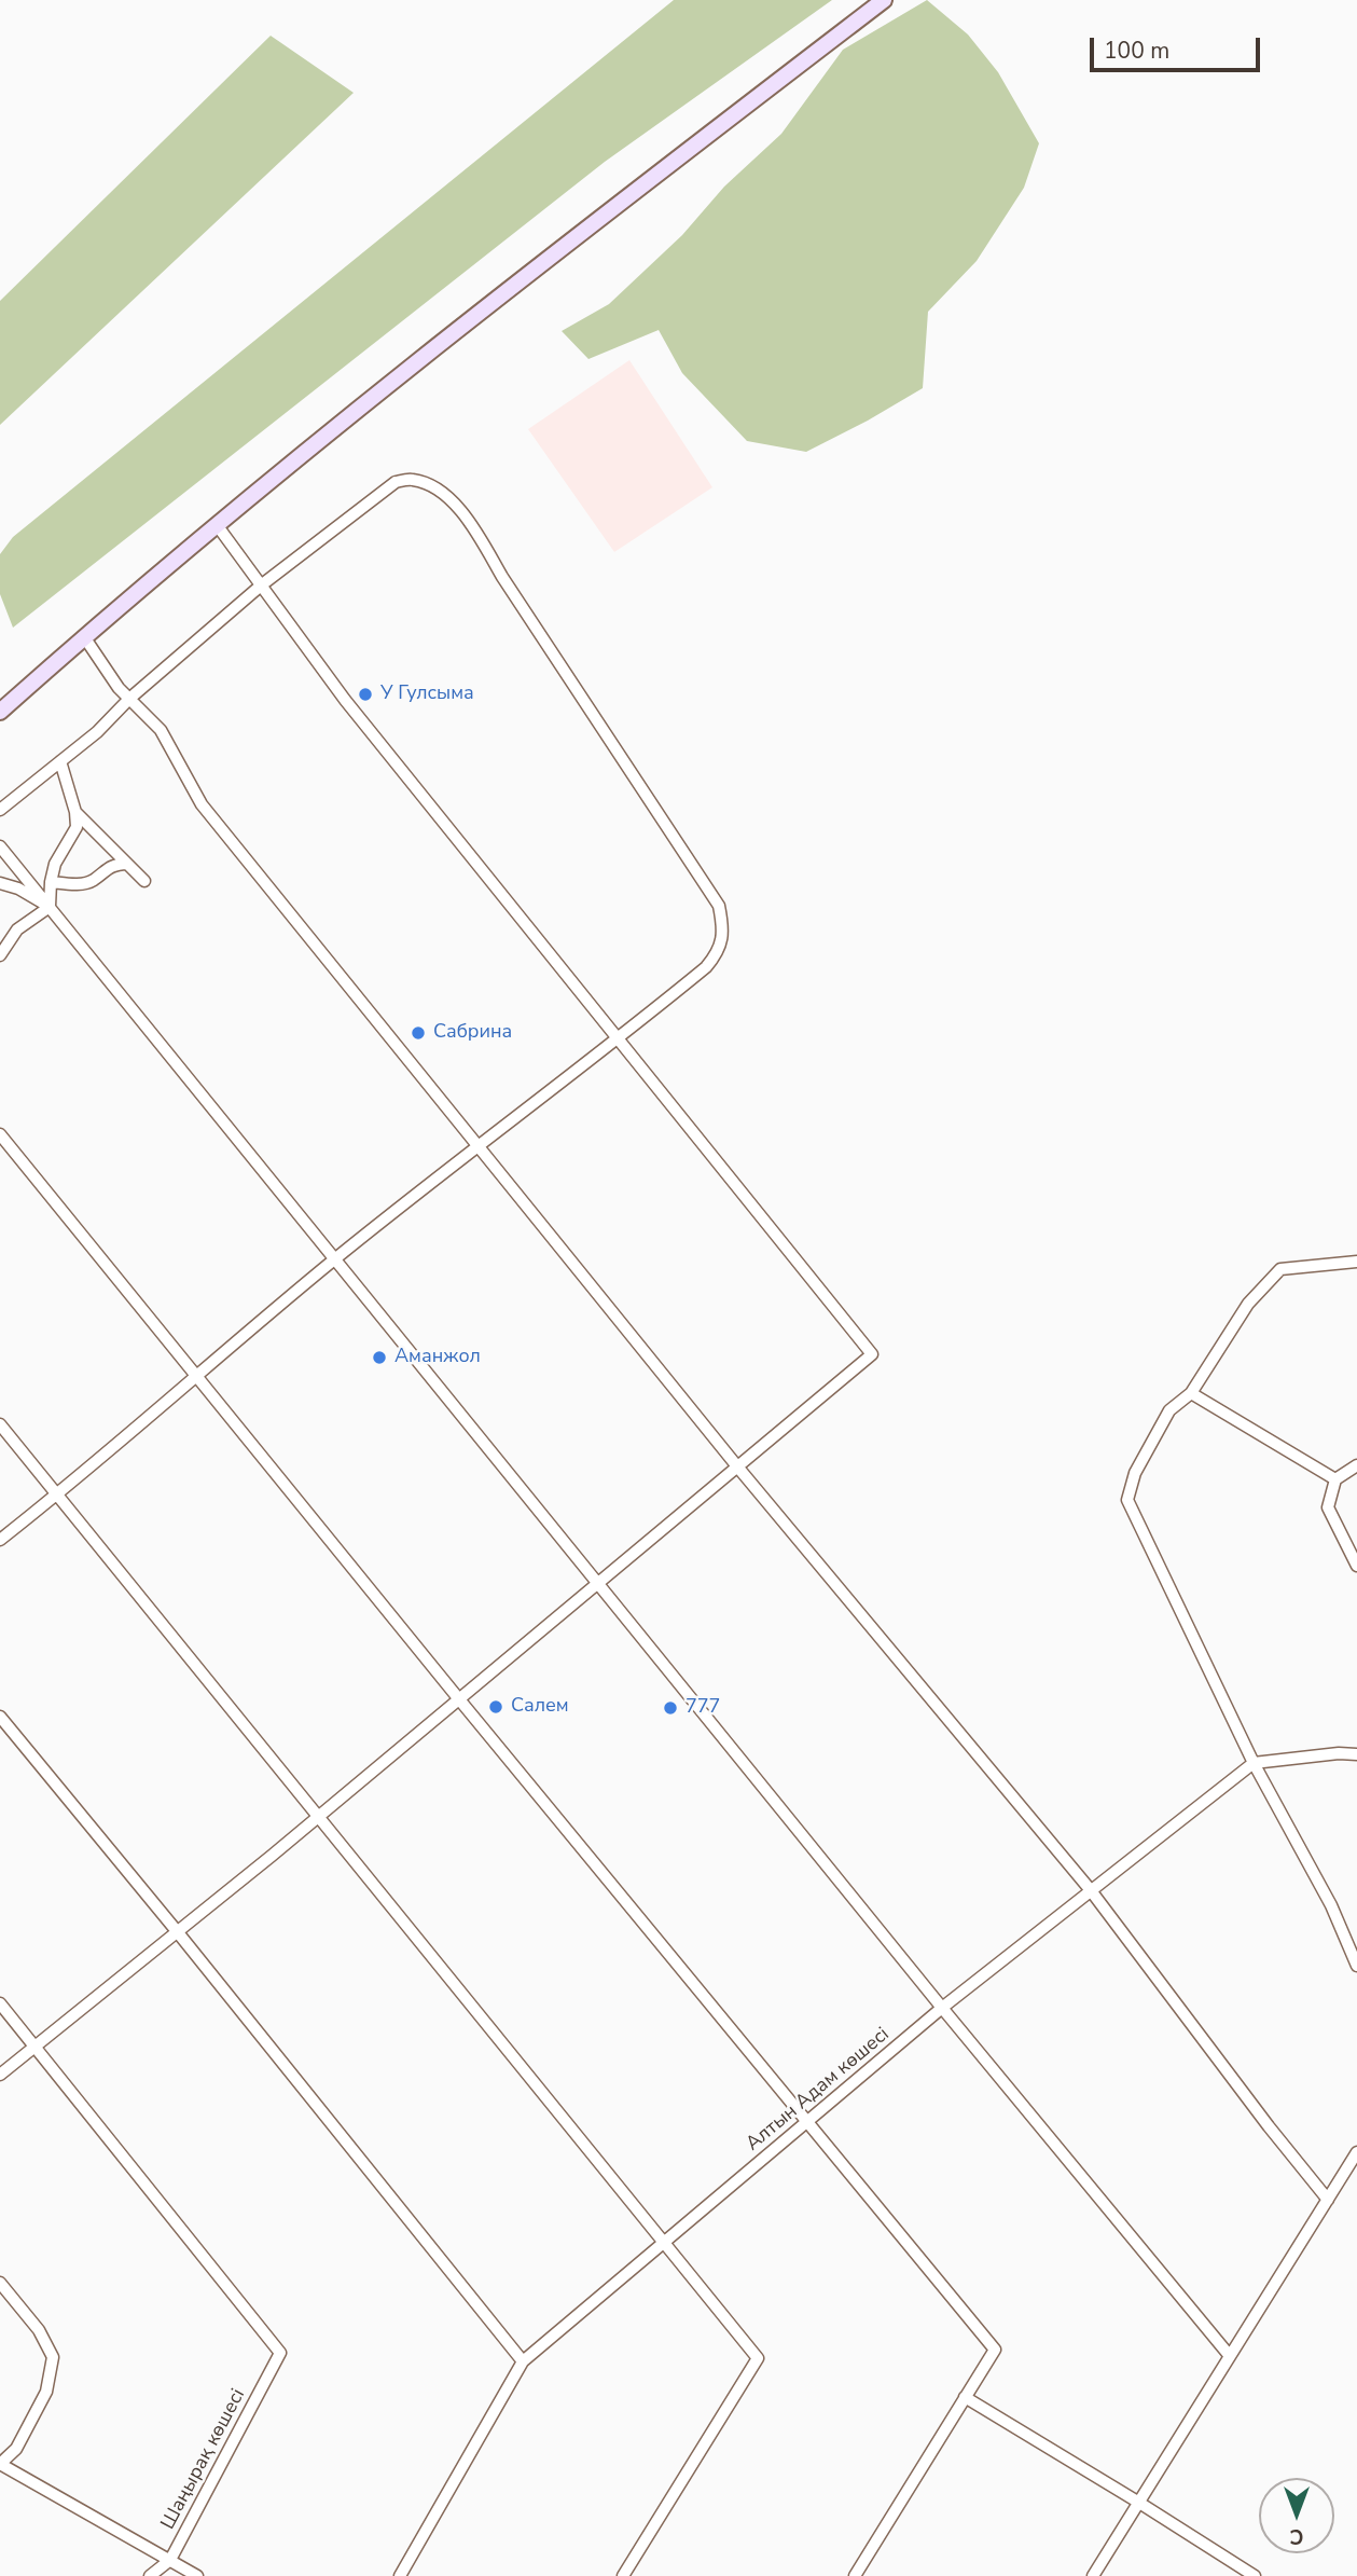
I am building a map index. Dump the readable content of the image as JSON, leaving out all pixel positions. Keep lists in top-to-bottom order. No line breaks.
{"streets":{"street":["Алтын Адам көшесі","Шаңырақ көшесі"]},"places":["У Гулсыма","Сабрина","Аманжол","Салем","777"],"scale_bar":"100 m","north":"bottom"}
